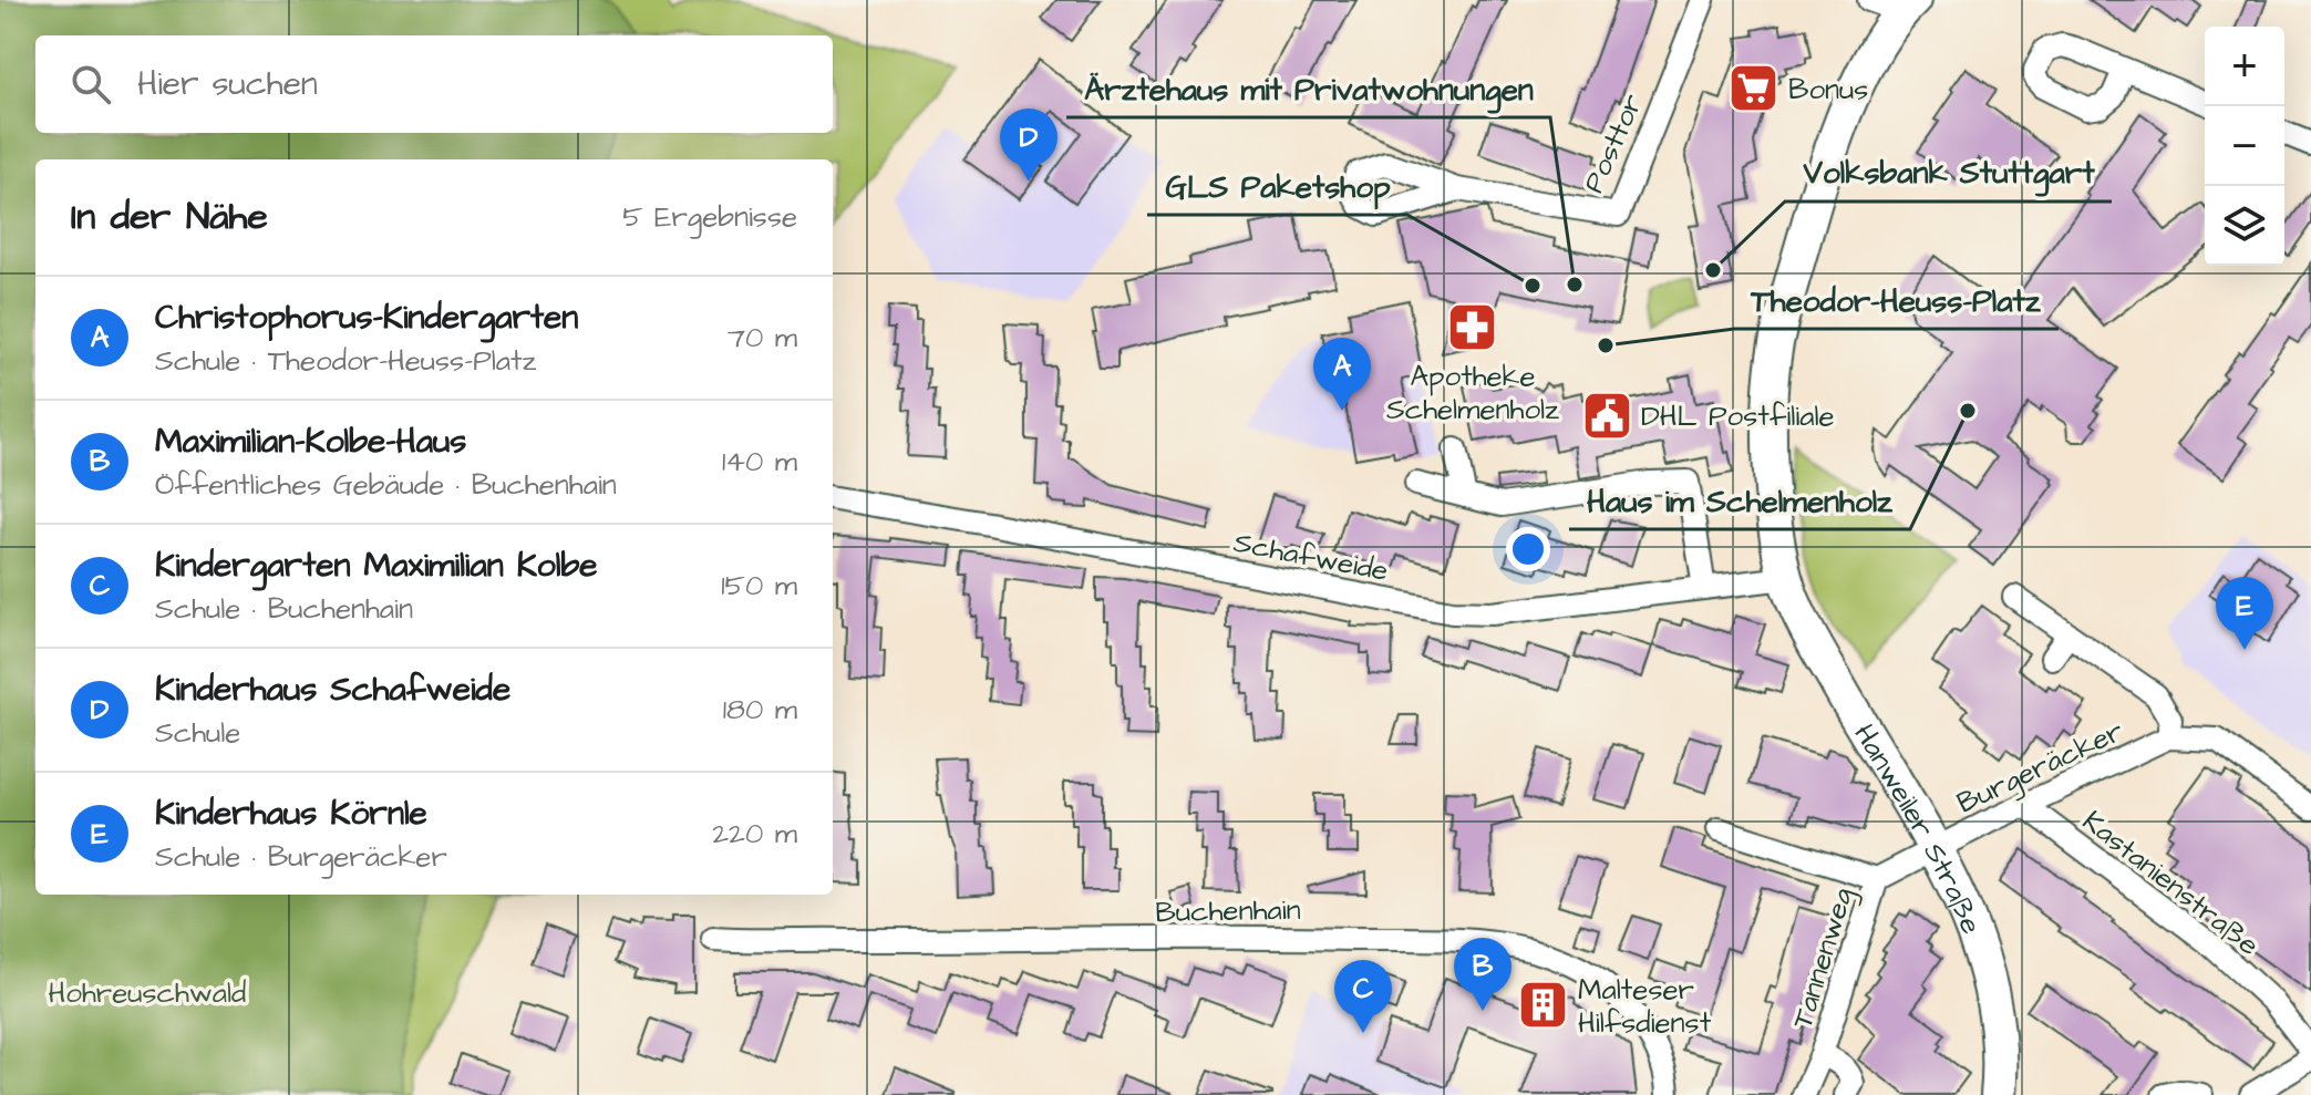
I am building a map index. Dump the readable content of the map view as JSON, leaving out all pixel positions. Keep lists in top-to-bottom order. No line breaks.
{"streets":{"street":["Posttor","Schafweide","Burgeräcker","Hanweiler Straße","Kastanienstraße","Buchenhain","Tannenweg"]},"crossings":[["Schafweide","Hanweiler Straße"],["Burgeräcker","Hanweiler Straße"],["Burgeräcker","Kastanienstraße"],["Burgeräcker","Tannenweg"],["Hanweiler Straße","Tannenweg"]],"parks":["Hohreuschwald"],"places":{"supermarket":["Bonus"],"other":["Volksbank Stuttgart","Ärztehaus mit Privatwohnungen","GLS Paketshop","Theodor-Heuss-Platz","Haus im Schelmenholz"],"pharmacy":["Apotheke Schelmenholz"],"public building":["DHL Postfiliale"],"building":["Malteser Hilfsdienst"]},"page":{"map_buttons":["+","−"],"search":"Hier suchen","pins":["D","A","E","B","C"],"heading":["In der Nähe","5 Ergebnisse"],"list":[{"mark":"A","name":"Christophorus-Kindergarten","note":"Schule · Theodor-Heuss-Platz","value":"70 m"},{"mark":"B","name":"Maximilian-Kolbe-Haus","note":"Öffentliches Gebäude · Buchenhain","value":"140 m"},{"mark":"C","name":"Kindergarten Maximilian Kolbe","note":"Schule · Buchenhain","value":"150 m"},{"mark":"D","name":"Kinderhaus Schafweide","note":"Schule","value":"180 m"},{"mark":"E","name":"Kinderhaus Körnle","note":"Schule · Burgeräcker","value":"220 m"}]}}
